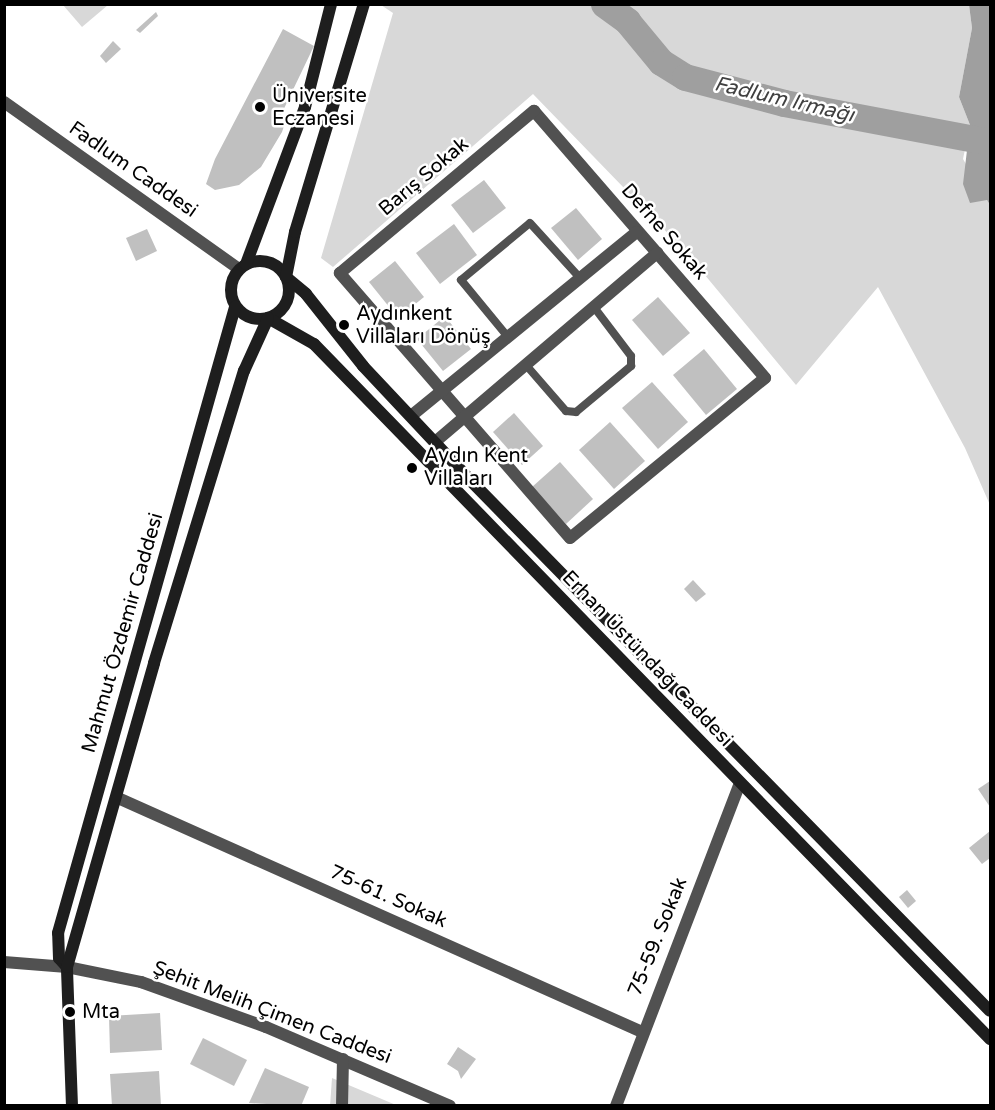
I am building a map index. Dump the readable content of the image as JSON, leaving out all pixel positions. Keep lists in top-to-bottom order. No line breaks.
{"streets":{"street":["Fadlum Caddesi","Barış Sokak","Defne Sokak","Mahmut Özdemir Caddesi","Erhan Üstündağ Caddesi","75-61. Sokak","75-59. Sokak","Şehit Melih Çimen Caddesi"]},"crossings":[["Fadlum Caddesi","Mahmut Özdemir Caddesi"],["Fadlum Caddesi","Erhan Üstündağ Caddesi"],["Barış Sokak","Defne Sokak"],["Mahmut Özdemir Caddesi","Erhan Üstündağ Caddesi"],["Mahmut Özdemir Caddesi","75-61. Sokak"],["Mahmut Özdemir Caddesi","Şehit Melih Çimen Caddesi"],["Erhan Üstündağ Caddesi","75-59. Sokak"],["75-61. Sokak","75-59. Sokak"]],"water":["Fadlum Irmağı"],"places":["Üniversite Eczanesi","Aydınkent Villaları Dönüş","Aydın Kent Villaları","Mta"]}
